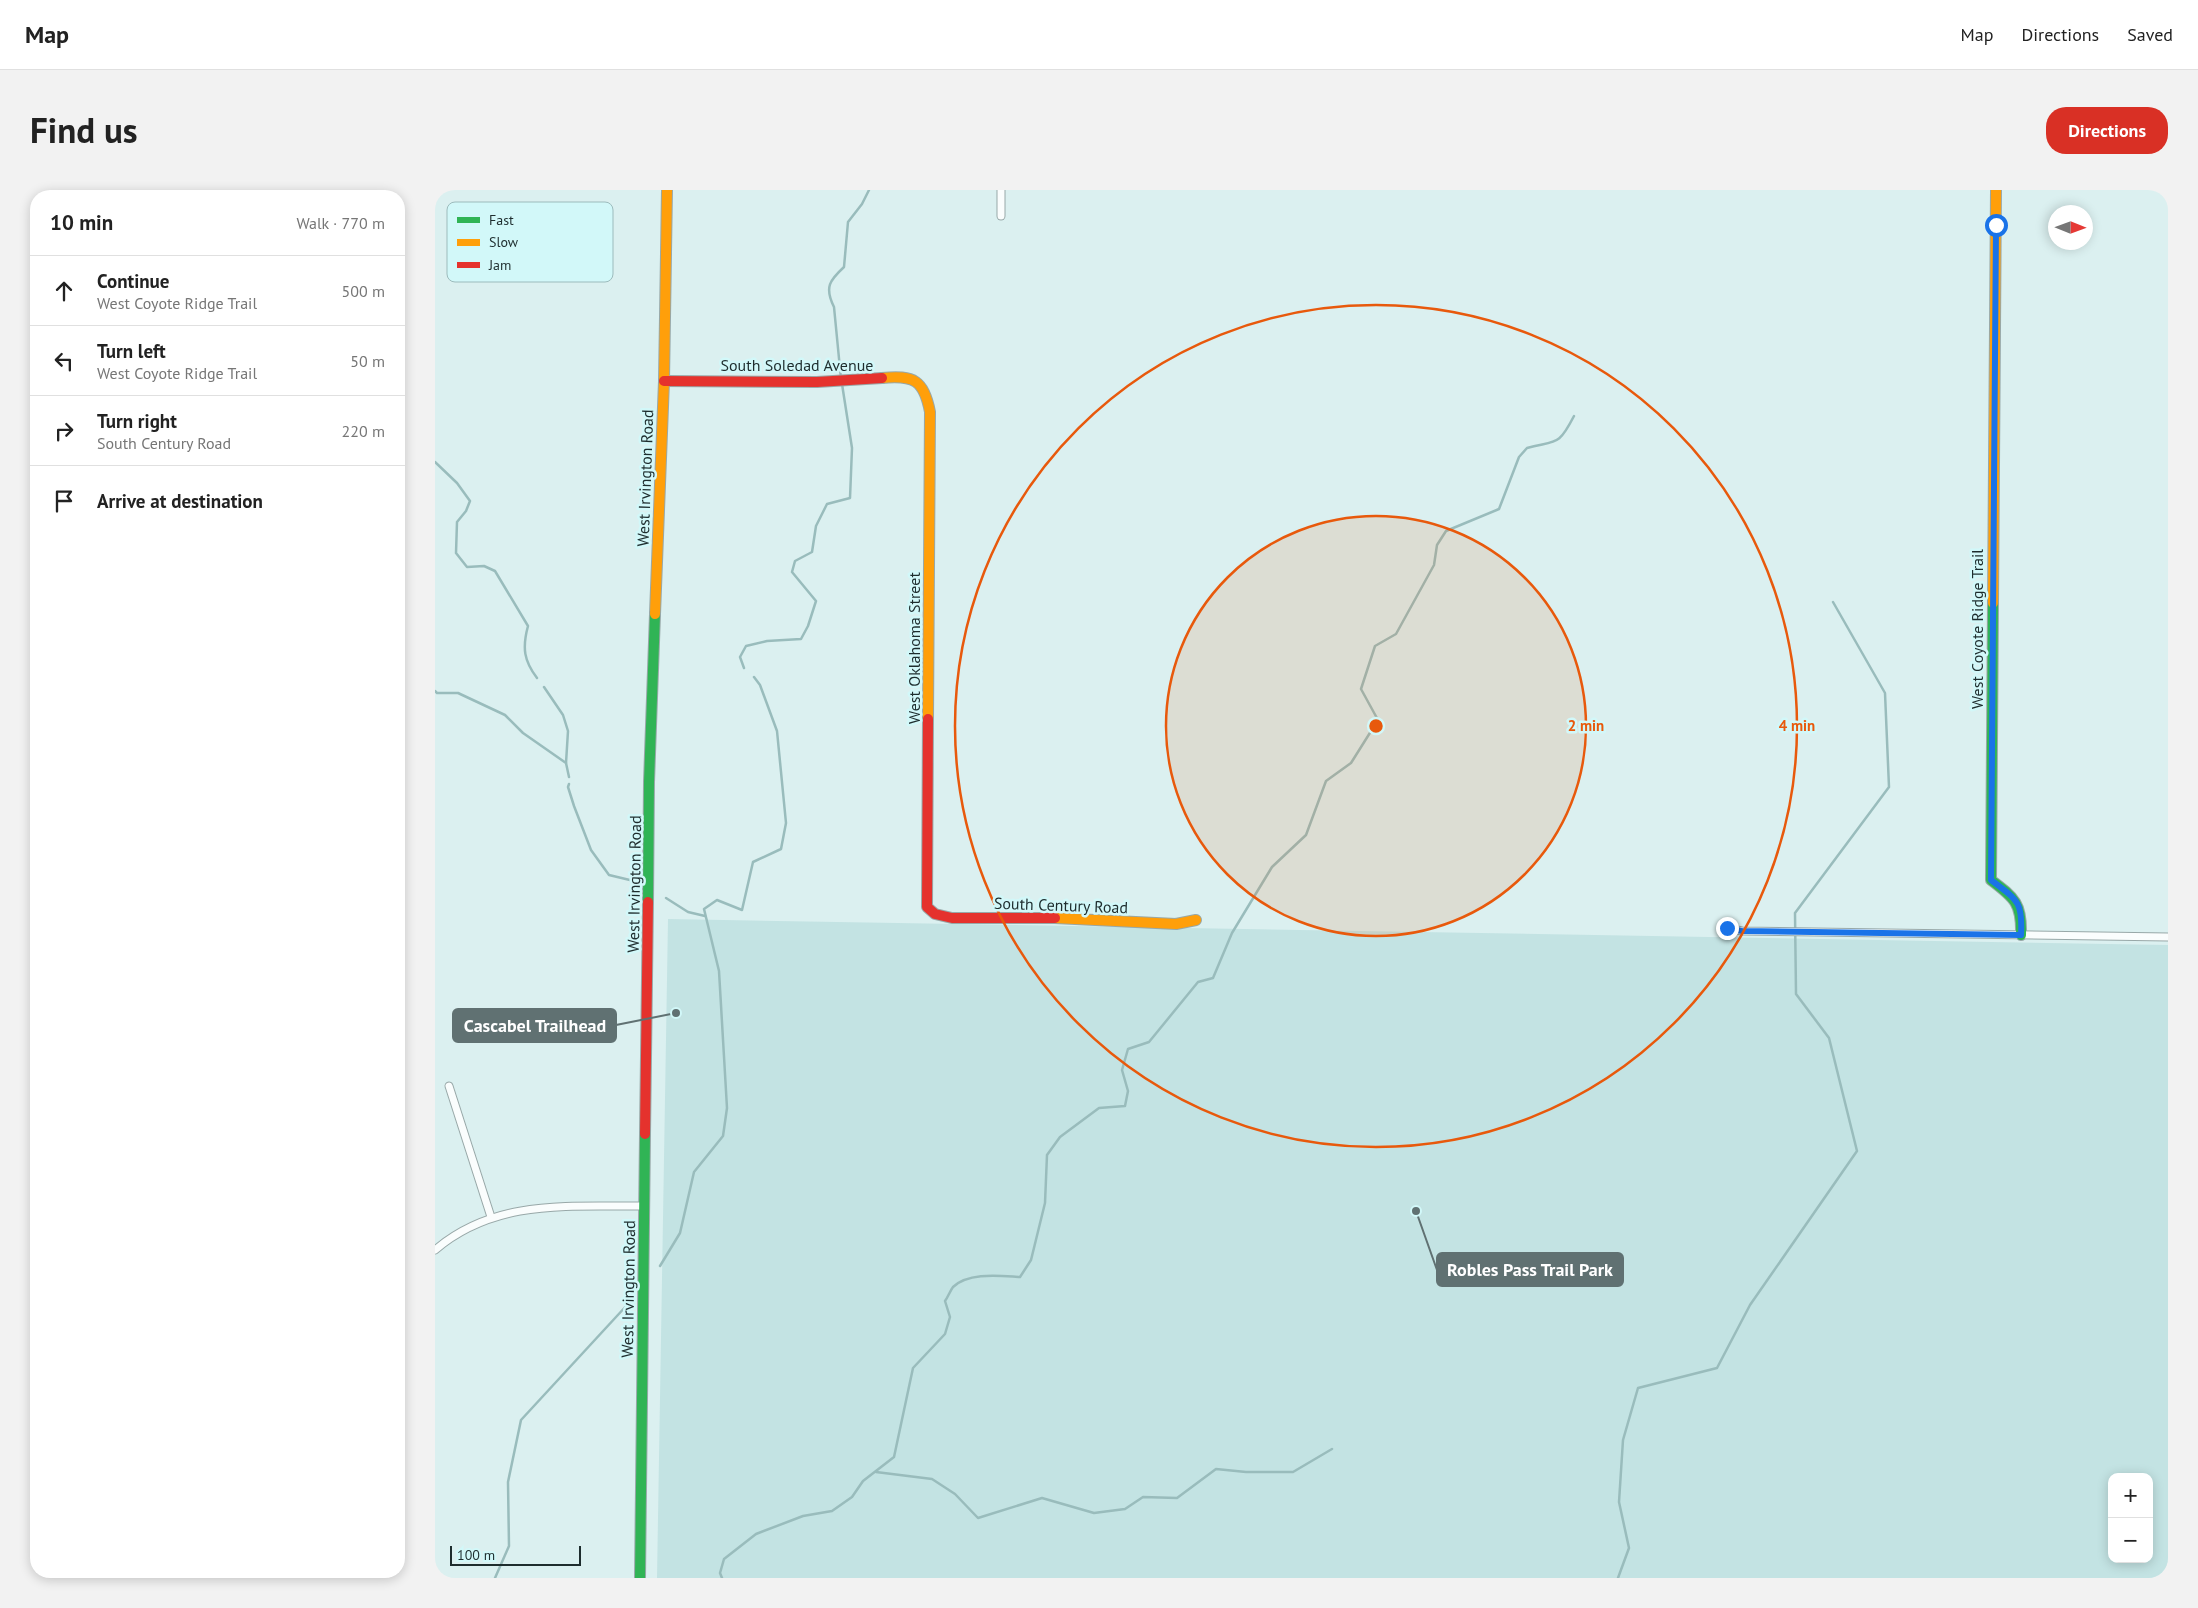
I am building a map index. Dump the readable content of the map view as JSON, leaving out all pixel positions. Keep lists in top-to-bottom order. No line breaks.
{"streets":{"street":["South Soledad Avenue","West Irvington Road","West Coyote Ridge Trail","West Oklahoma Street","South Century Road"]},"crossings":[["South Soledad Avenue","West Irvington Road"],["South Soledad Avenue","West Oklahoma Street"],["West Oklahoma Street","South Century Road"]],"places":["Cascabel Trailhead","Robles Pass Trail Park"],"legend":["Fast","Slow","Jam"],"scale_bar":"100 m","north":"right","page":{"header":"Map","nav":["Map","Directions","Saved"],"title":"Find us","buttons":"Directions","heading":["10 min","Walk · 770 m"],"list":[["Continue","West Coyote Ridge Trail","500 m"],["Turn left","West Coyote Ridge Trail","50 m"],["Turn right","South Century Road","220 m"],"Arrive at destination"],"map_buttons":["+","−"],"scale":"100 m"},"rings":["2 min","4 min"]}
